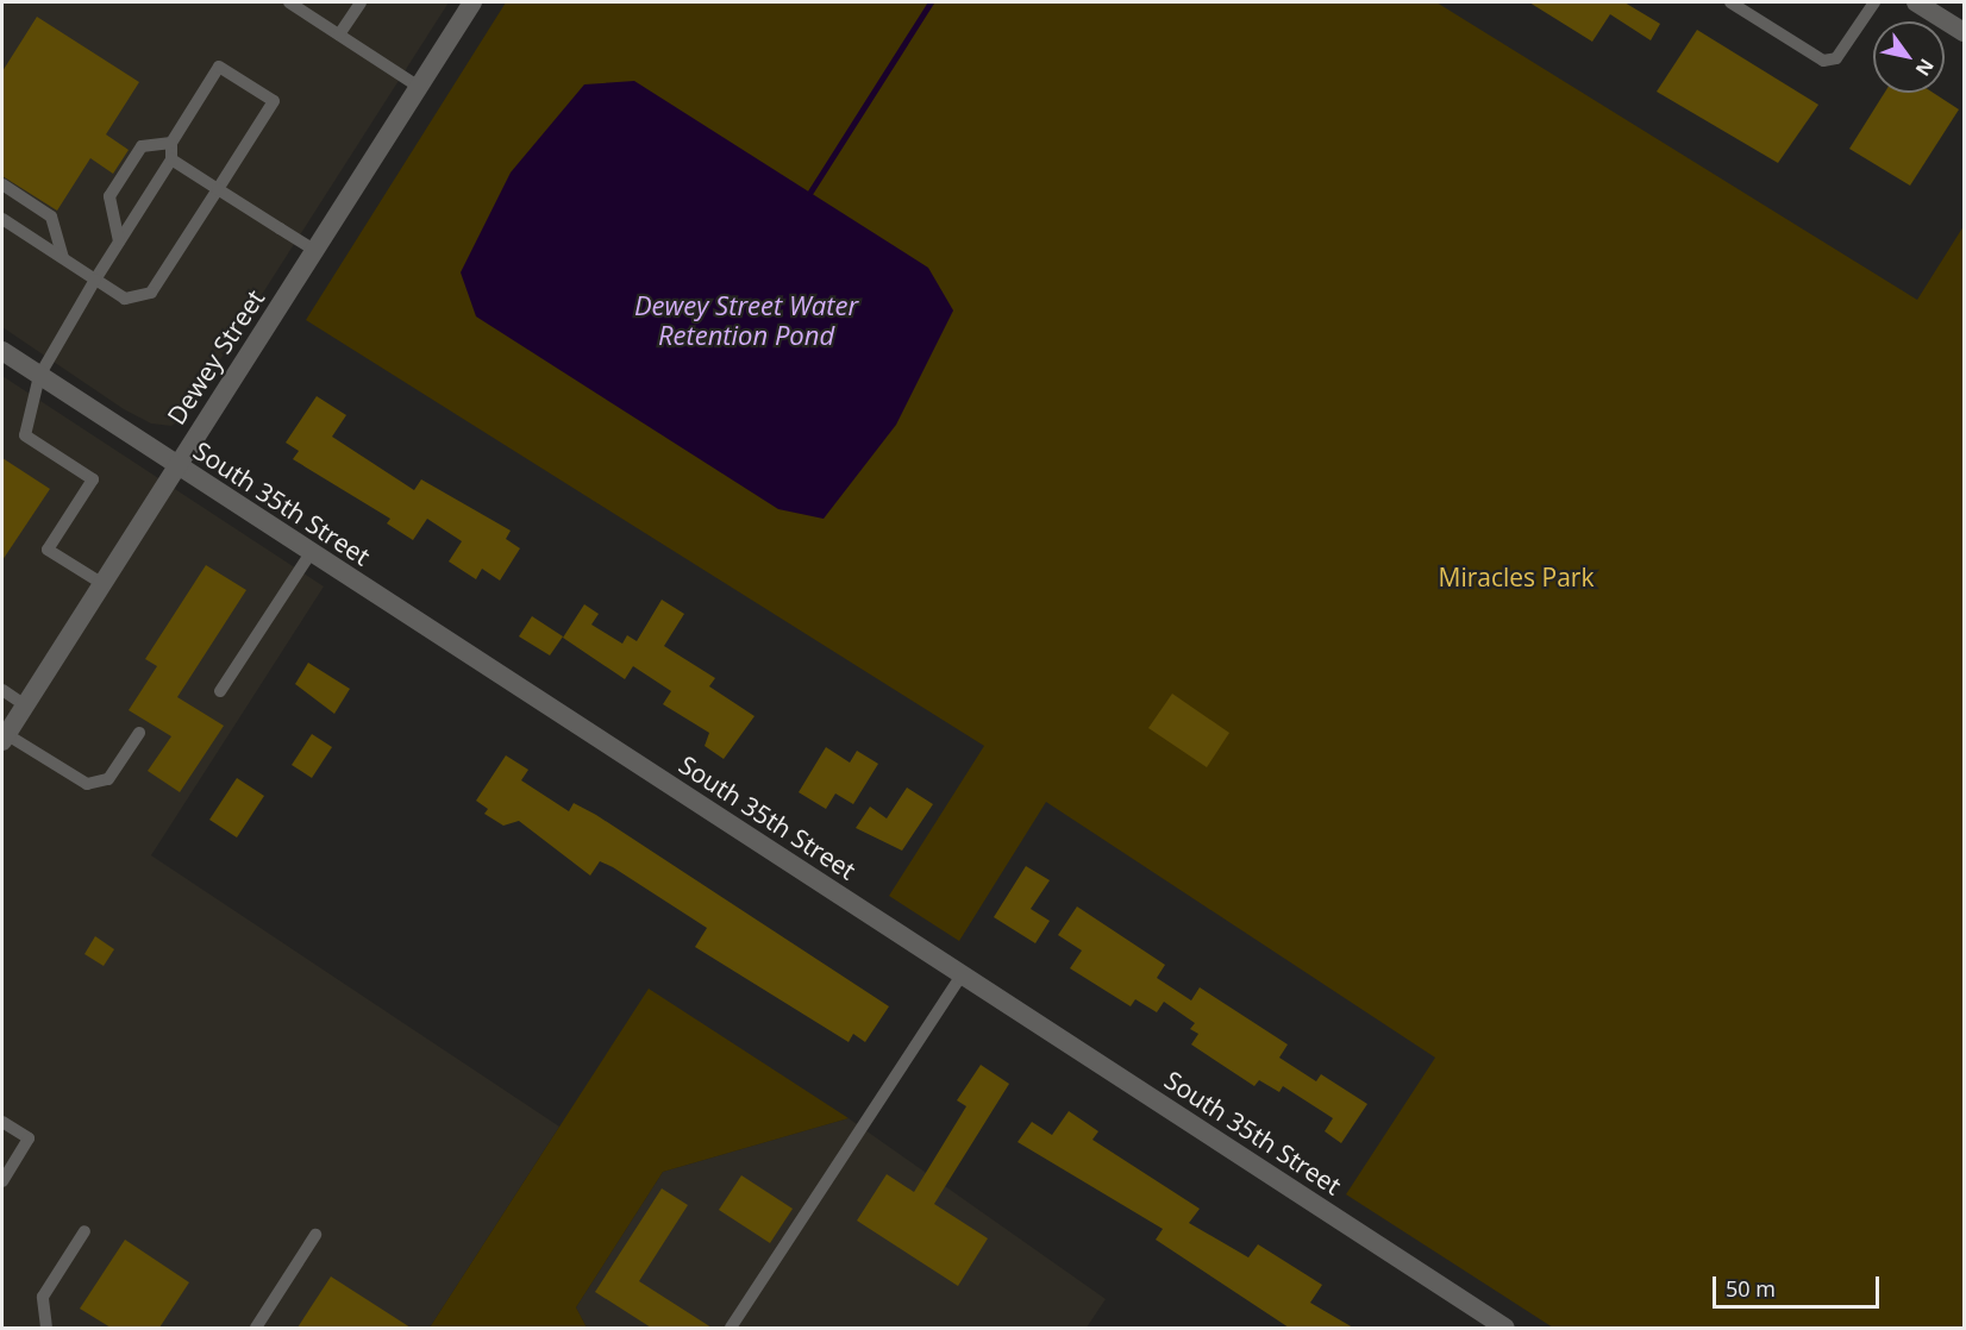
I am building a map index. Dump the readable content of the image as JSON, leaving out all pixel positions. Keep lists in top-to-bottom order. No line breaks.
{"streets":{"street":["Dewey Street","South 35th Street"]},"crossings":[["Dewey Street","South 35th Street"]],"water":["Dewey Street Water Retention Pond"],"parks":["Miracles Park"],"scale_bar":"50 m","north":"bottom right"}
